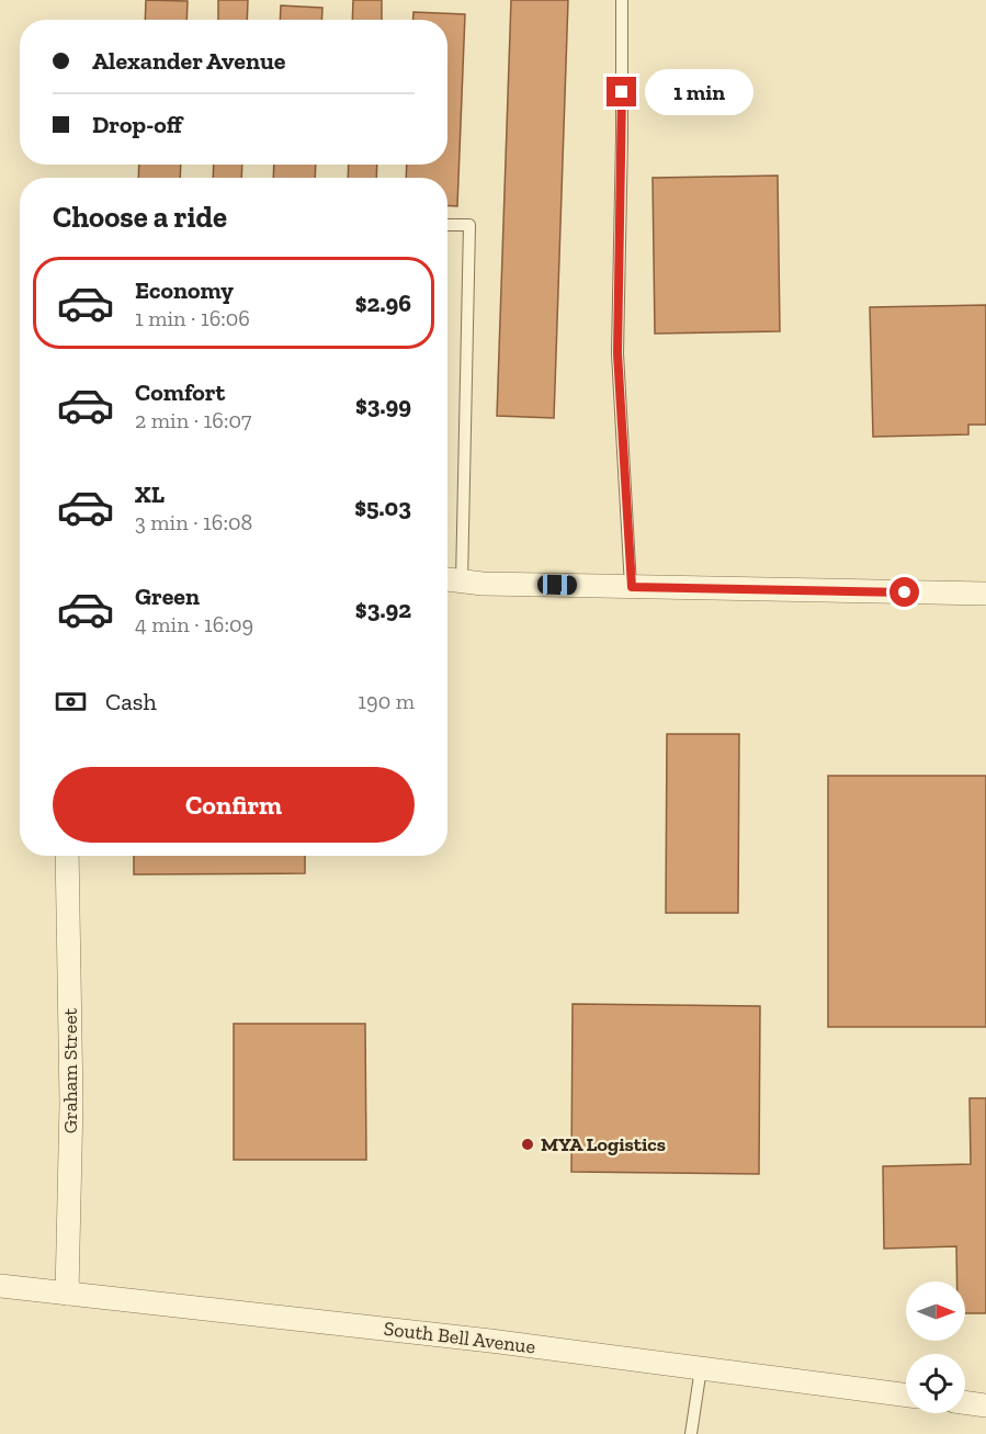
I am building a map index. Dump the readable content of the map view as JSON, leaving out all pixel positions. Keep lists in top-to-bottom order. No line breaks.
{"streets":{"street":["Graham Street","South Bell Avenue"]},"crossings":[["Graham Street","South Bell Avenue"]],"places":["MYA Logistics"],"north":"right","page":{"banner":["Alexander Avenue","Drop-off"],"bubble":"1 min","heading":"Choose a ride","list":[{"name":"Economy","note":"1 min · 16:06","value":"$2.96"},{"name":"Comfort","note":"2 min · 16:07","value":"$3.99"},{"name":"XL","note":"3 min · 16:08","value":"$5.03"},{"name":"Green","note":"4 min · 16:09","value":"$3.92"}],"pay":["Cash","190 m"],"buttons":"Confirm"}}
